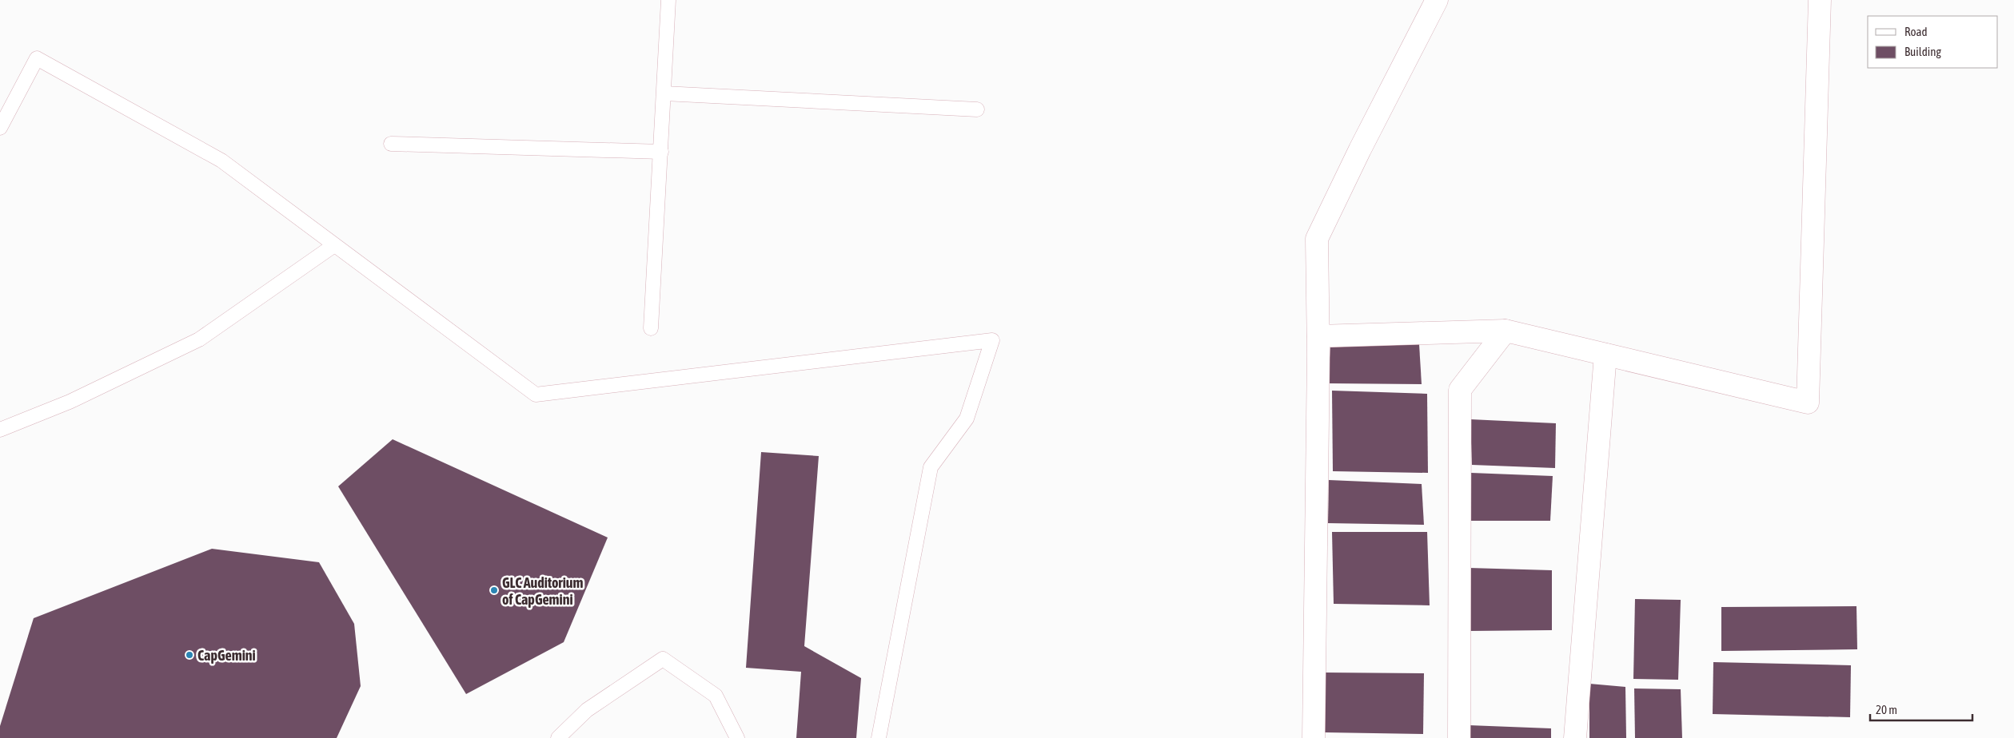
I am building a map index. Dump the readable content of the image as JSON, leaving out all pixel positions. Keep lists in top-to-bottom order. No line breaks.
{"places":["GLC Auditorium of CapGemini","CapGemini"],"legend":["Road","Building"],"scale_bar":"20 m"}
